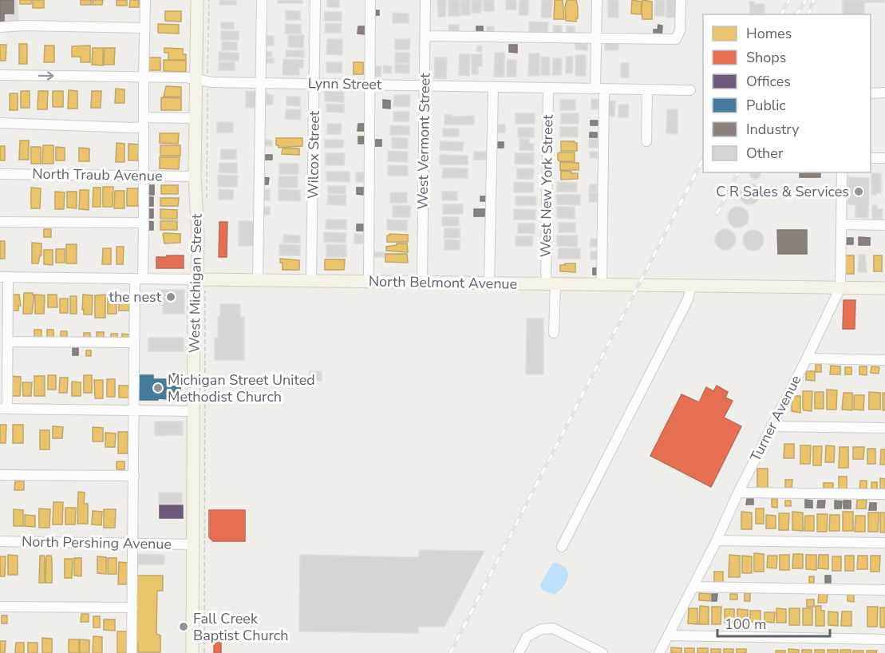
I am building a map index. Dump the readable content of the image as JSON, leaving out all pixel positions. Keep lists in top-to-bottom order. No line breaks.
{"streets":{"main road":["North Belmont Avenue","West Michigan Street"],"street":["Lynn Street","West Vermont Street","Wilcox Street","North Traub Avenue","West New York Street","Turner Avenue","North Pershing Avenue"]},"crossings":[["Lynn Street","West Vermont Street"],["Lynn Street","Wilcox Street"],["Lynn Street","West New York Street"],["Lynn Street","West Michigan Street"],["West Vermont Street","North Belmont Avenue"],["Wilcox Street","North Belmont Avenue"],["North Traub Avenue","West Michigan Street"],["West New York Street","North Belmont Avenue"],["North Belmont Avenue","West Michigan Street"],["North Belmont Avenue","Turner Avenue"],["West Michigan Street","North Pershing Avenue"]],"places":["C R Sales & Services","the nest","Michigan Street United Methodist Church","Fall Creek Baptist Church"],"legend":["Homes","Shops","Offices","Public","Industry","Other"],"scale_bar":"100 m"}
